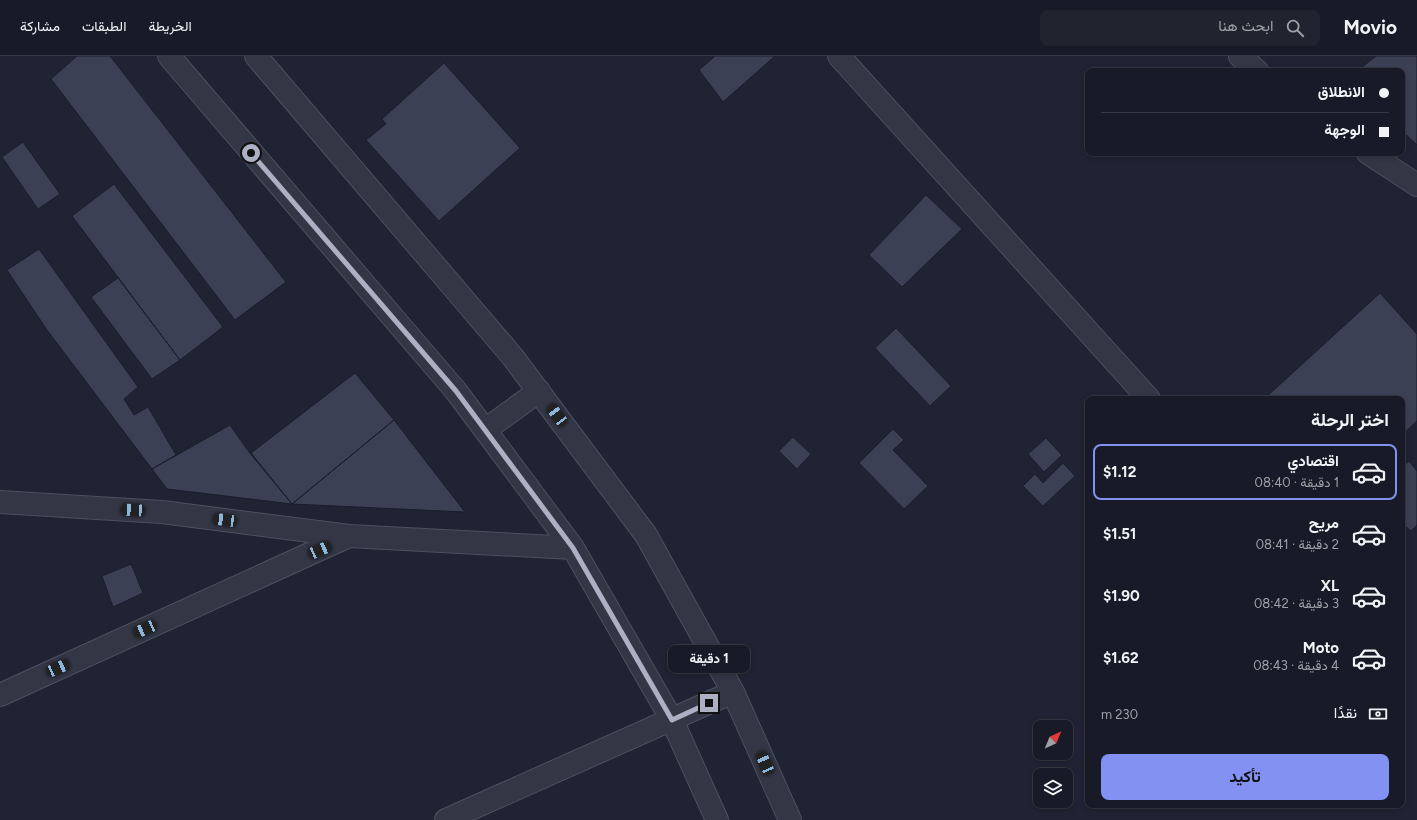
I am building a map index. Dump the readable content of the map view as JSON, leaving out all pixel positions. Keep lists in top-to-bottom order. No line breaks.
{"north":"top right","page":{"header":"Movio","search":"ابحث هنا","nav":["الخريطة","الطبقات","مشاركة"],"banner":["الانطلاق","الوجهة"],"heading":"اختر الرحلة","list":[{"name":"اقتصادي","note":"1 دقيقة · 08:40","value":"$1.12"},{"name":"مريح","note":"2 دقيقة · 08:41","value":"$1.51"},{"name":"XL","note":"3 دقيقة · 08:42","value":"$1.90"},{"name":"Moto","note":"4 دقيقة · 08:43","value":"$1.62"}],"bubble":"1 دقيقة","pay":["نقدًا","230 m"],"buttons":"تأكيد"}}
